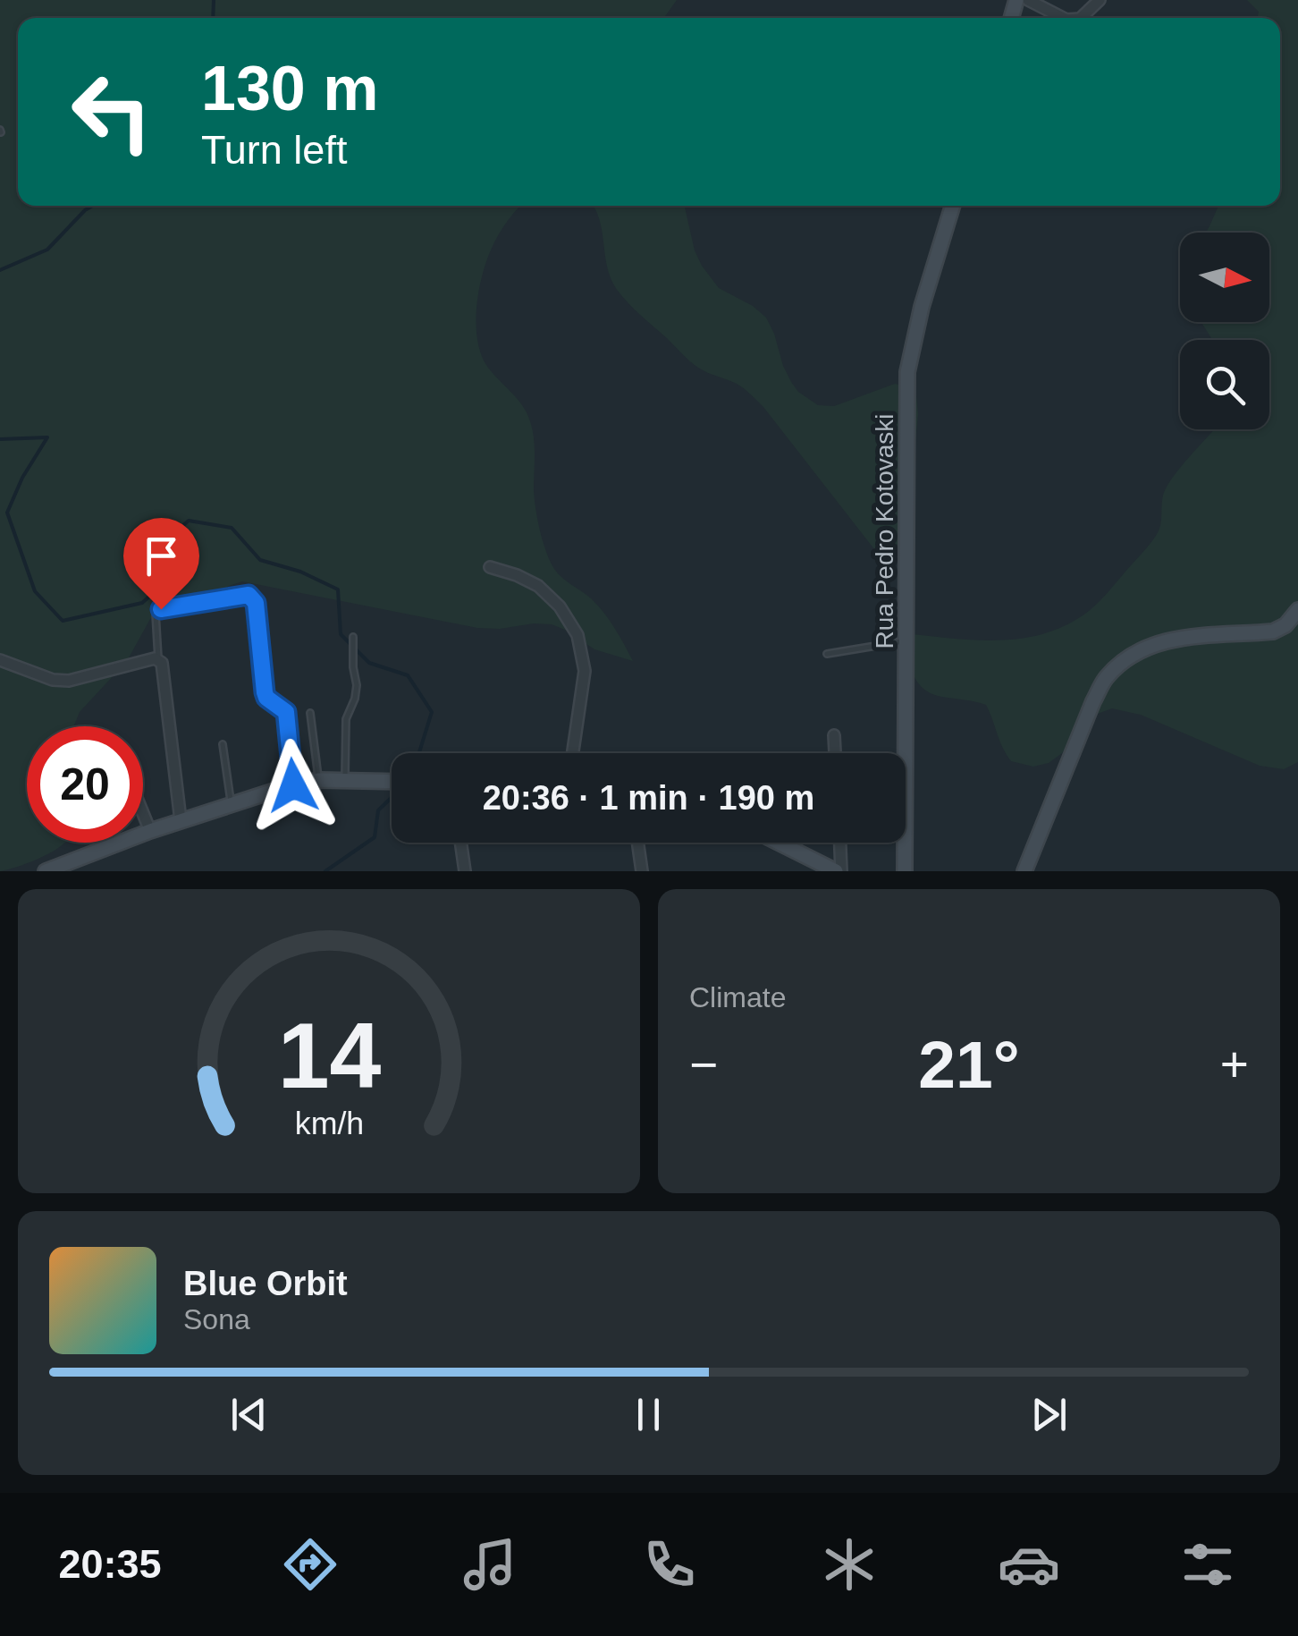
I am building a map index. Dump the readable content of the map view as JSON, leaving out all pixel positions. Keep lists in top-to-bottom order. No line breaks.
{"streets":{"street":["Rua Pedro Kotovaski"]},"north":"right","page":{"turn":["130 m","Turn left"],"limit":"20","trip":"20:36 · 1 min · 190 m","tile":"Climate","heat":["−","21°","+"],"song":["Blue Orbit","Sona"],"tabs":"20:35","gauge":["14","km/h"]}}
